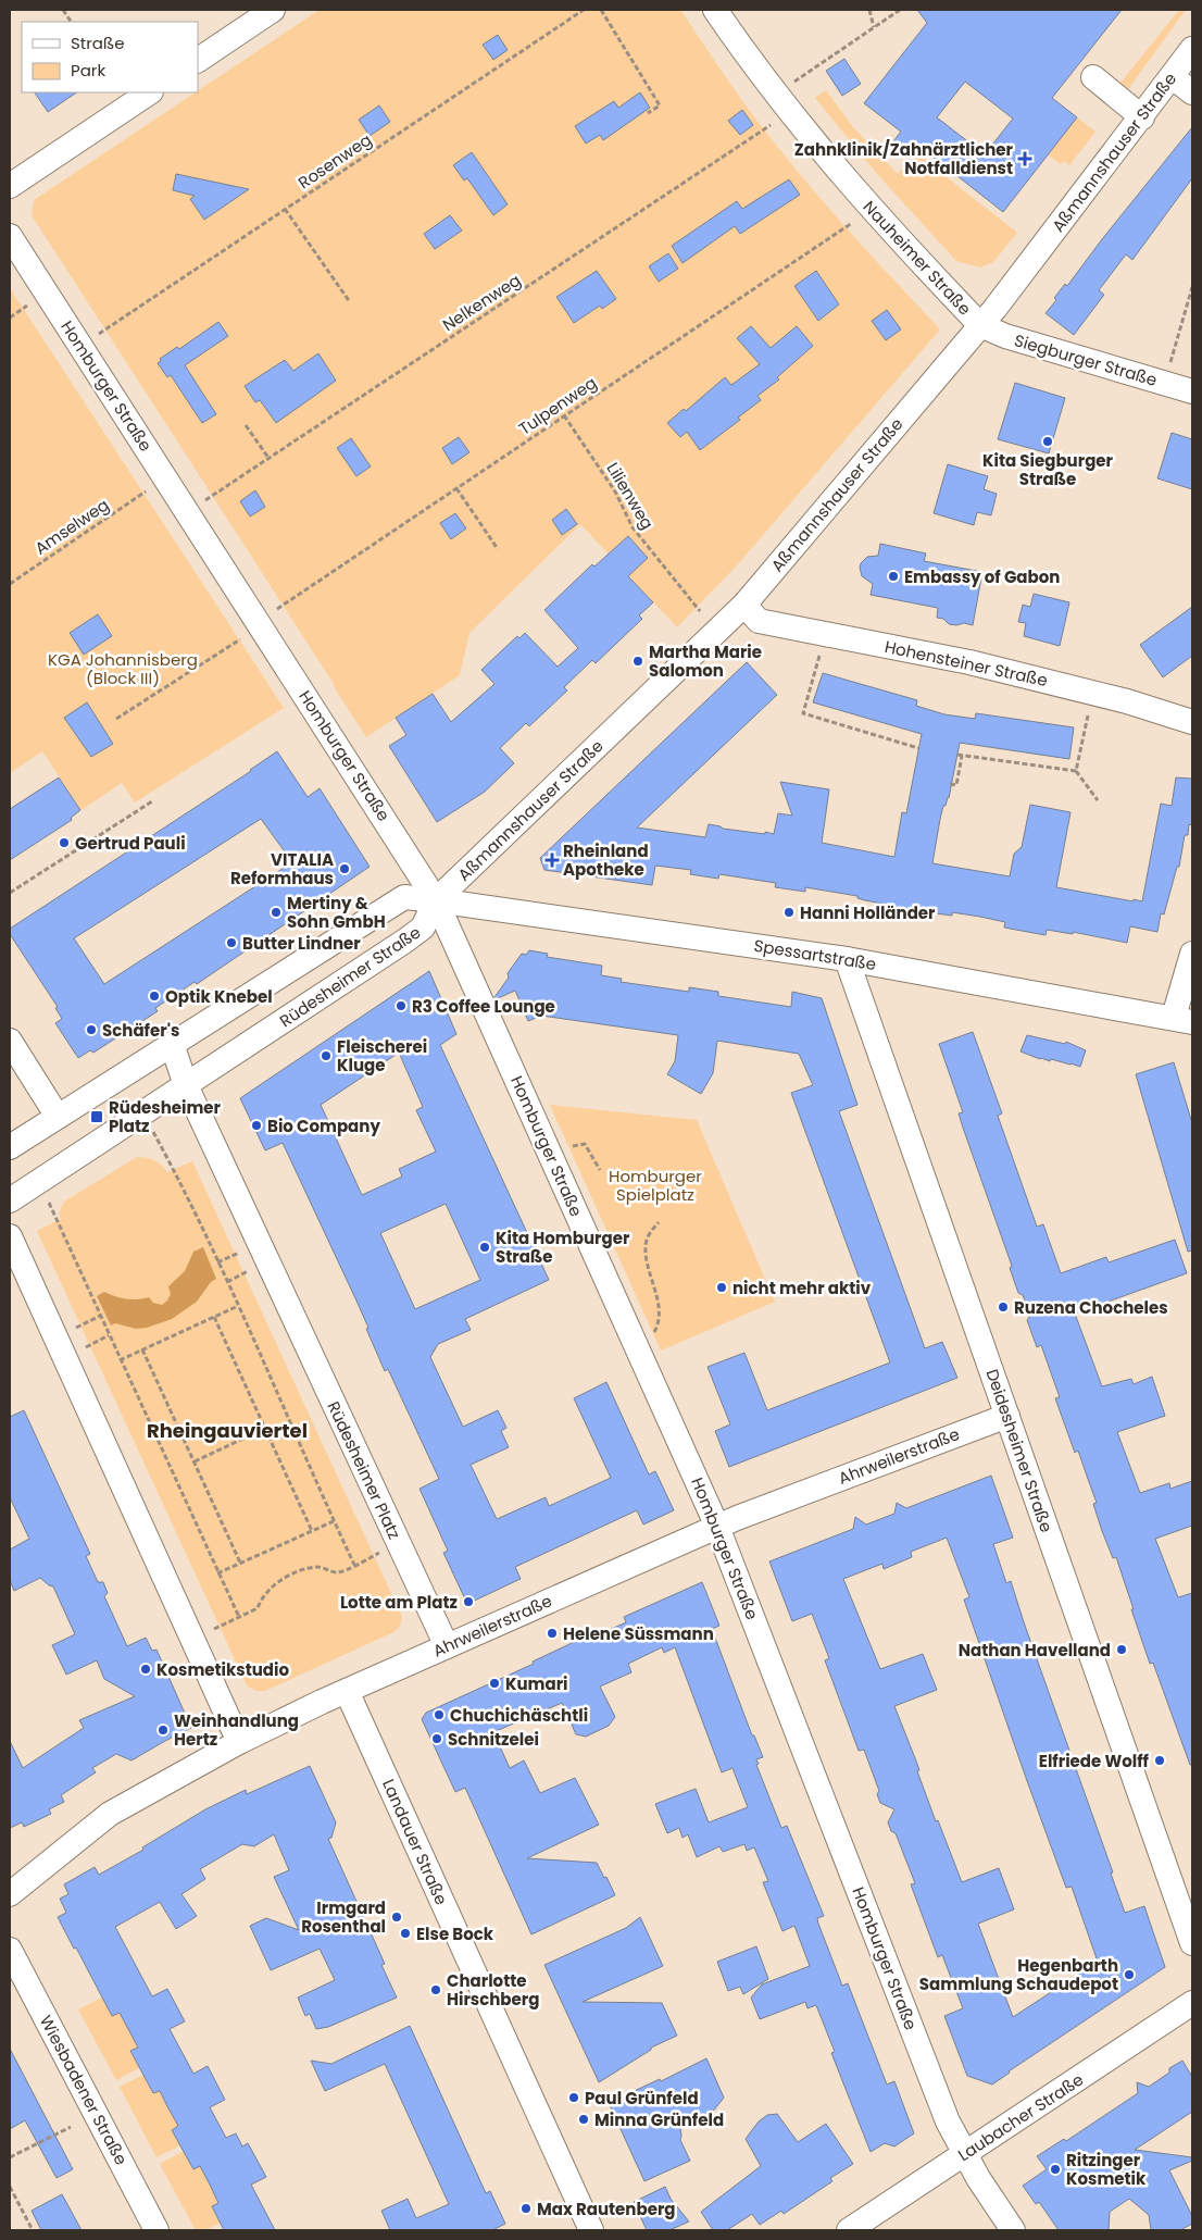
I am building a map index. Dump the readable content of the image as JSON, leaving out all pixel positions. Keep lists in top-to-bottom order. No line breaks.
{"streets":{"street":["Aßmannshauser Straße","Nauheimer Straße","Siegburger Straße","Homburger Straße","Hohensteiner Straße","Spessartstraße","Rüdesheimer Straße","Deidesheimer Straße","Ahrweilerstraße","Rüdesheimer Platz","Landauer Straße","Wiesbadener Straße","Laubacher Straße"],"path":["Rosenweg","Nelkenweg","Tulpenweg","Lilienweg","Amselweg"]},"crossings":[["Aßmannshauser Straße","Nauheimer Straße"],["Aßmannshauser Straße","Siegburger Straße"],["Aßmannshauser Straße","Homburger Straße"],["Aßmannshauser Straße","Hohensteiner Straße"],["Aßmannshauser Straße","Spessartstraße"],["Aßmannshauser Straße","Rüdesheimer Straße"],["Nauheimer Straße","Siegburger Straße"],["Homburger Straße","Spessartstraße"],["Homburger Straße","Rüdesheimer Straße"],["Homburger Straße","Ahrweilerstraße"],["Homburger Straße","Laubacher Straße"],["Tulpenweg","Lilienweg"],["Spessartstraße","Rüdesheimer Straße"],["Spessartstraße","Deidesheimer Straße"],["Rüdesheimer Straße","Rüdesheimer Platz"],["Deidesheimer Straße","Ahrweilerstraße"],["Ahrweilerstraße","Rüdesheimer Platz"],["Ahrweilerstraße","Landauer Straße"]],"districts":["Rheingauviertel"],"parks":["KGA Johannisberg (Block III)","Homburger Spielplatz"],"places":{"health":["Zahnklinik/Zahnärztlicher Notfalldienst","Rheinland Apotheke"],"other":["Kita Siegburger Straße","Embassy of Gabon","Martha Marie Salomon","Gertrud Pauli","VITALIA Reformhaus","Mertiny & Sohn GmbH","Hanni Holländer","Butter Lindner","Optik Knebel","R3 Coffee Lounge","Schäfer's","Fleischerei Kluge","Bio Company","Kita Homburger Straße","nicht mehr aktiv","Ruzena Chocheles","Lotte am Platz","Helene Süssmann","Nathan Havelland","Kosmetikstudio","Kumari","Chuchichäschtli","Weinhandlung Hertz","Schnitzelei","Elfriede Wolff","Irmgard Rosenthal","Else Bock","Hegenbarth Sammlung Schaudepot","Charlotte Hirschberg","Paul Grünfeld","Minna Grünfeld","Ritzinger Kosmetik","Max Rautenberg"],"transit":["Rüdesheimer Platz"]},"legend":["Straße","Park"]}
